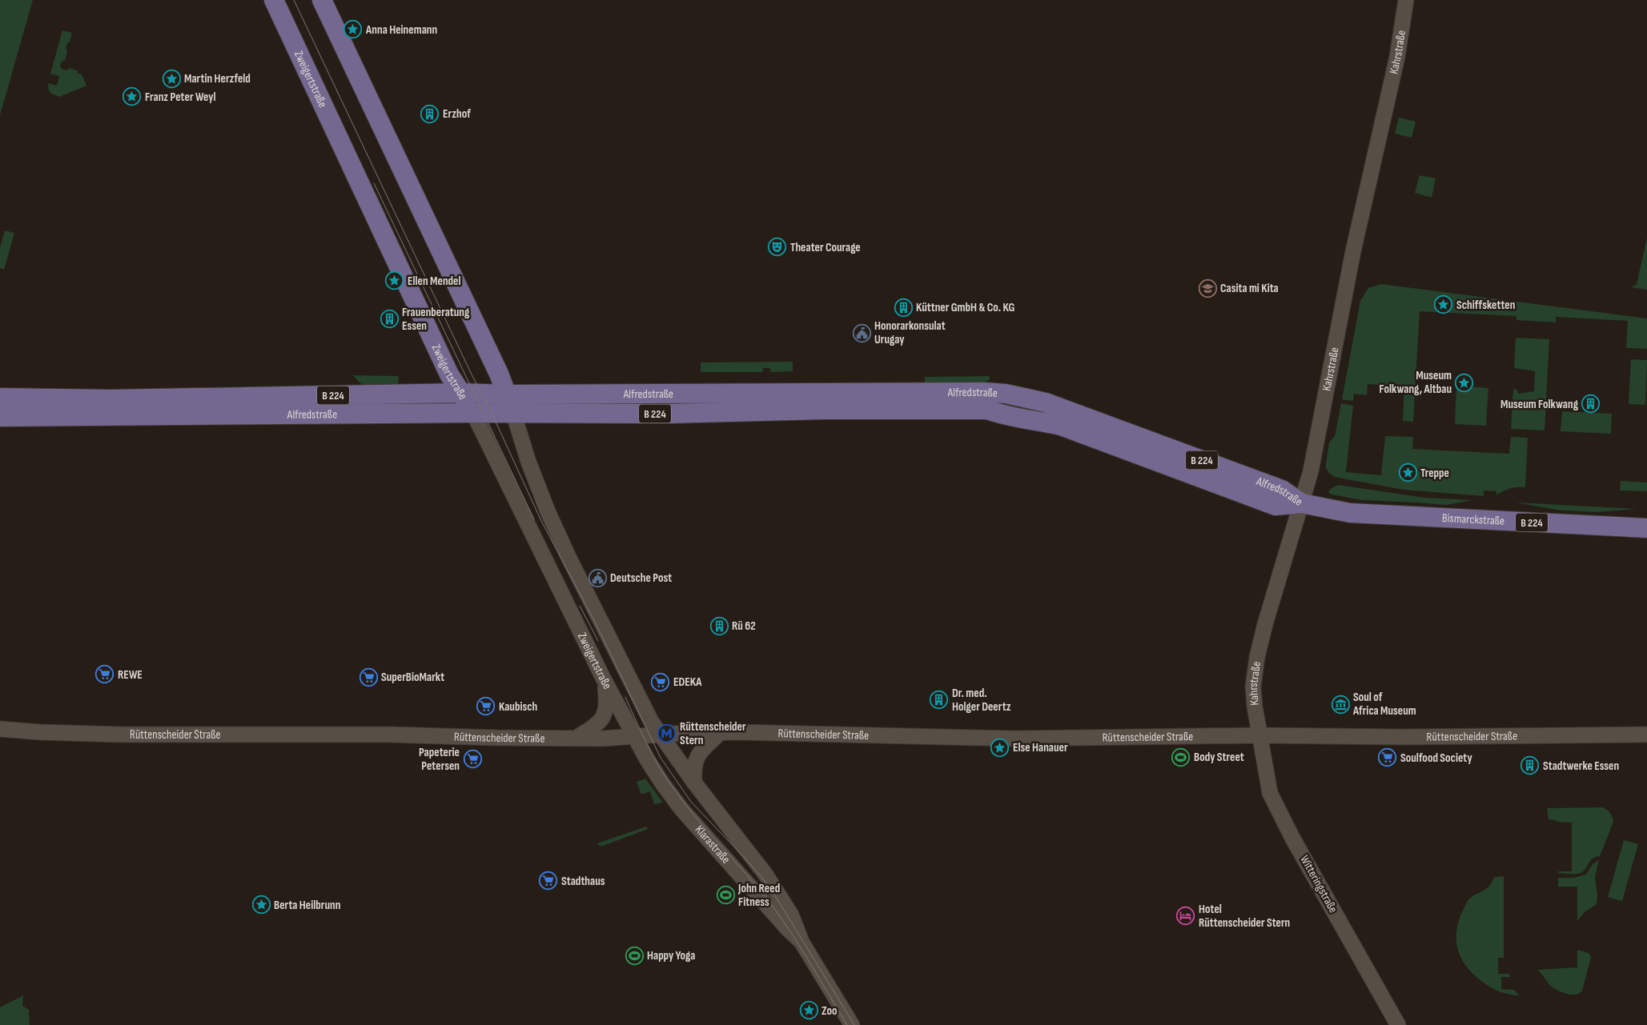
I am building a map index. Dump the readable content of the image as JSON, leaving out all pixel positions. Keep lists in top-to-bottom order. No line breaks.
{"streets":{"main road":["Zweigertstraße","Alfredstraße","B 224","Bismarckstraße"],"street":["Kahrstraße","Rüttenscheider Straße","Klarastraße","Witteringstraße"]},"crossings":[["Kahrstraße","Alfredstraße"],["Kahrstraße","Bismarckstraße"],["Kahrstraße","Rüttenscheider Straße"],["Kahrstraße","Witteringstraße"],["Zweigertstraße","Alfredstraße"],["Zweigertstraße","Rüttenscheider Straße"],["Zweigertstraße","Klarastraße"],["Alfredstraße","Bismarckstraße"],["Rüttenscheider Straße","Klarastraße"],["Rüttenscheider Straße","Witteringstraße"]],"places":{"place":["Anna Heinemann","Martin Herzfeld","Franz Peter Weyl","Ellen Mendel","Schiffsketten","Museum Folkwang, Altbau","Treppe","Else Hanauer","Berta Heilbrunn","Zoo"],"building":["Erzhof","Küttner GmbH & Co. KG","Frauenberatung Essen","Museum Folkwang","Rü 62","Dr. med. Holger Deertz","Stadtwerke Essen"],"theatre":["Theater Courage"],"school or university":["Casita mi Kita"],"public building":["Honorarkonsulat Urugay","Deutsche Post"],"supermarket":["REWE","SuperBioMarkt","EDEKA","Kaubisch","Soulfood Society","Papeterie Petersen","Stadthaus"],"museum":["Soul of Africa Museum"],"metro station":["Rüttenscheider Stern"],"sports":["Body Street","John Reed Fitness","Happy Yoga"],"hotel":["Hotel Rüttenscheider Stern"]}}
